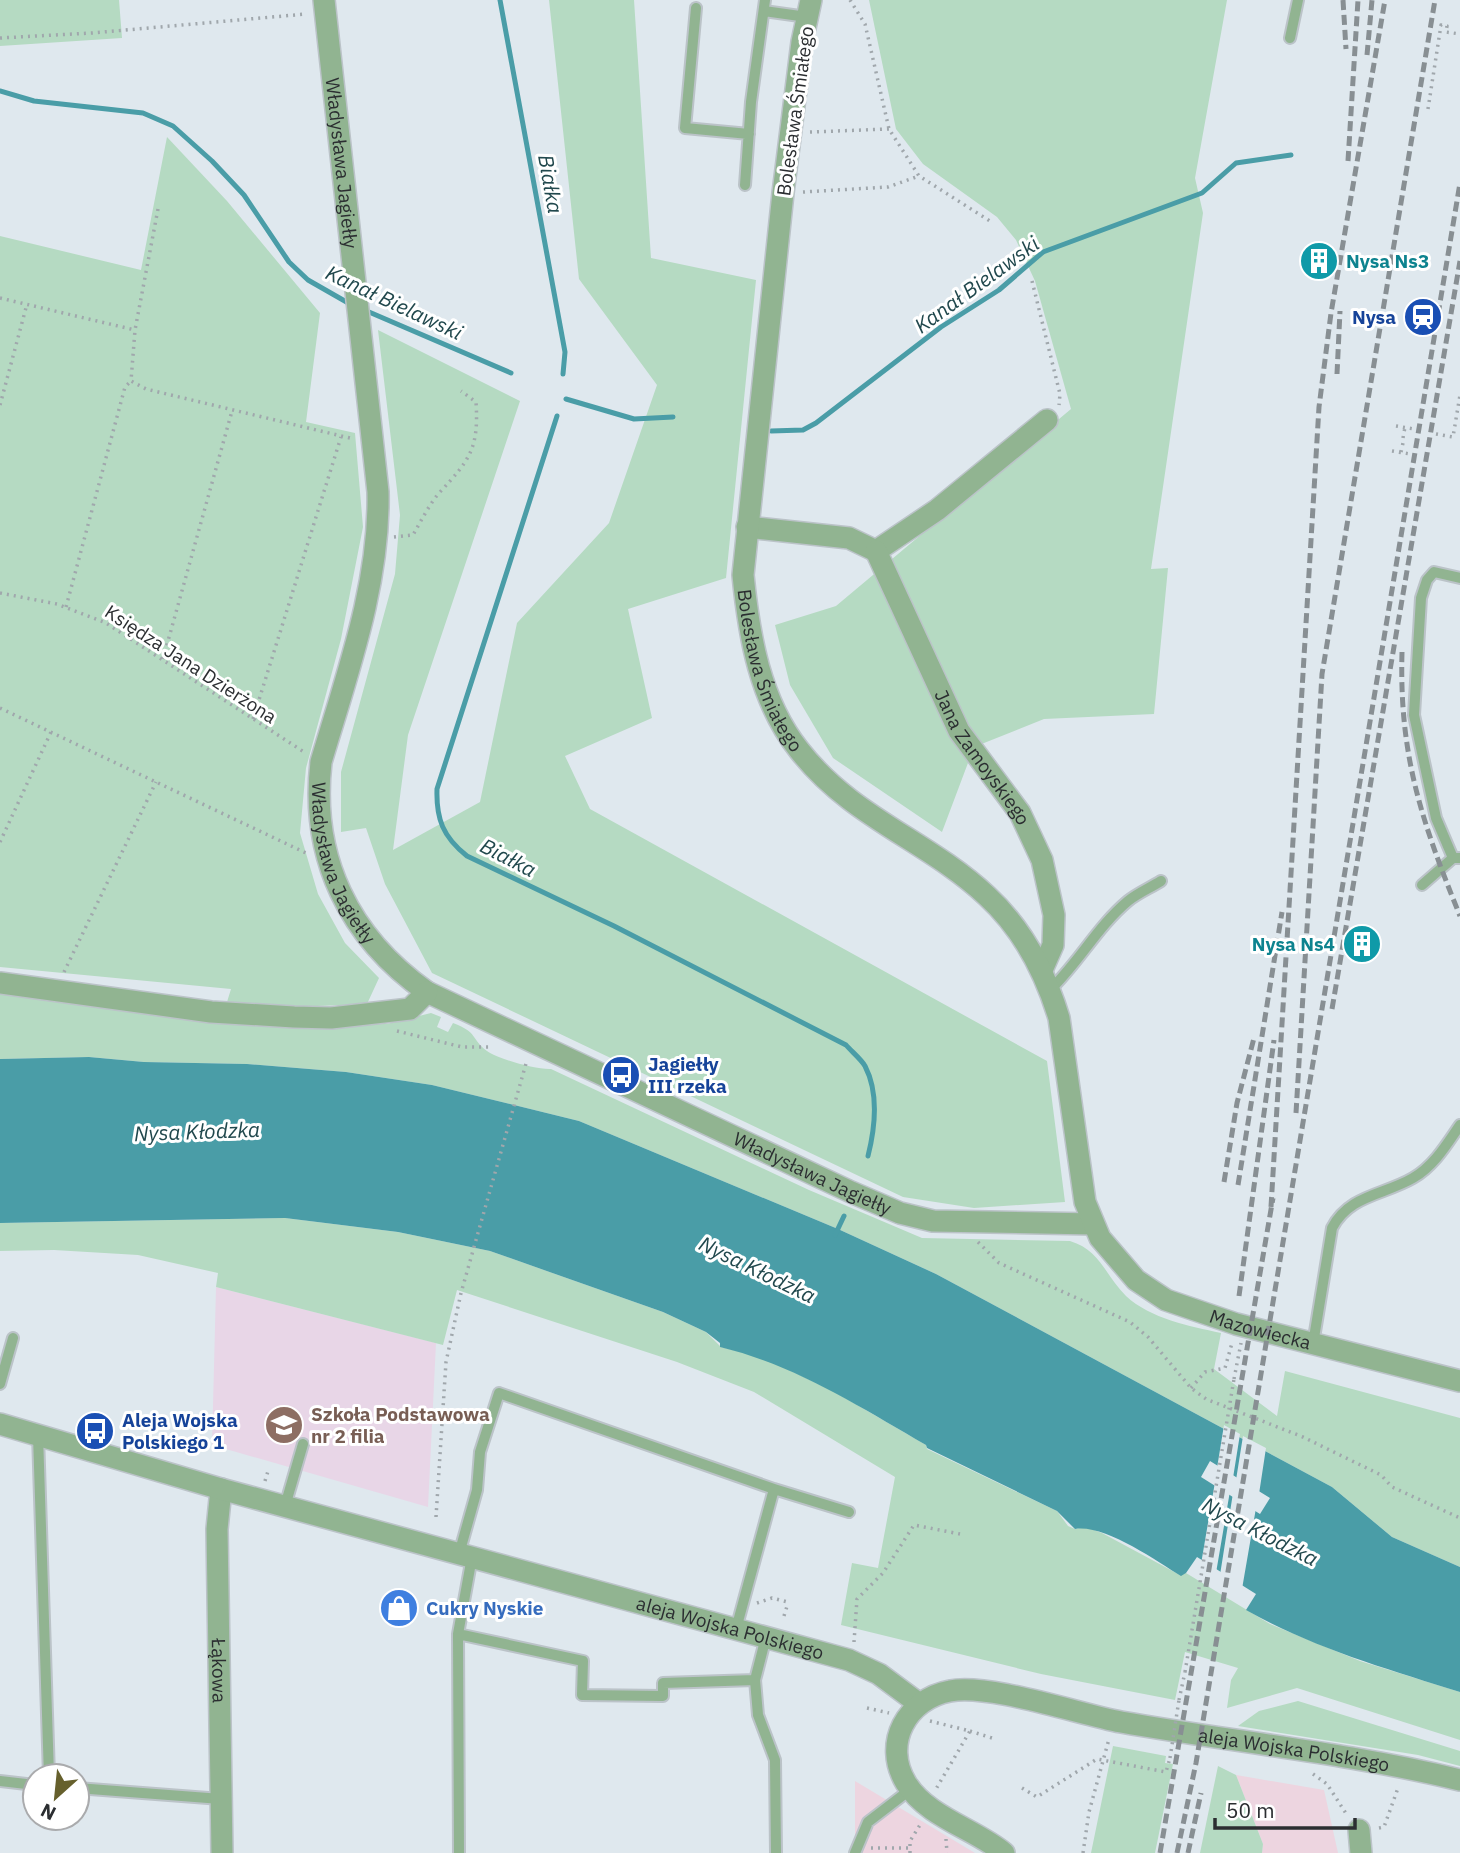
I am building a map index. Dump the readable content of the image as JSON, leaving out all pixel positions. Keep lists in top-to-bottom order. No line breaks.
{"streets":{"street":["Bolesława Śmiałego","Władysława Jagiełły","Jana Zamoyskiego","Mazowiecka","aleja Wojska Polskiego","Łąkowa"],"path":["Księdza Jana Dzierżona"]},"crossings":[["Bolesława Śmiałego","Władysława Jagiełły"],["Bolesława Śmiałego","Jana Zamoyskiego"],["Bolesława Śmiałego","Mazowiecka"],["Władysława Jagiełły","Księdza Jana Dzierżona"],["Władysława Jagiełły","Mazowiecka"],["aleja Wojska Polskiego","Łąkowa"]],"water":["Białka","Kanał Bielawski","Nysa Kłodzka"],"places":{"building":["Nysa Ns3","Nysa Ns4"],"station":["Nysa"],"bus stop":["Jagiełły III rzeka","Aleja Wojska Polskiego 1"],"school or university":["Szkoła Podstawowa nr 2 filia"],"shop":["Cukry Nyskie"]},"scale_bar":"50 m","north":"bottom left"}
